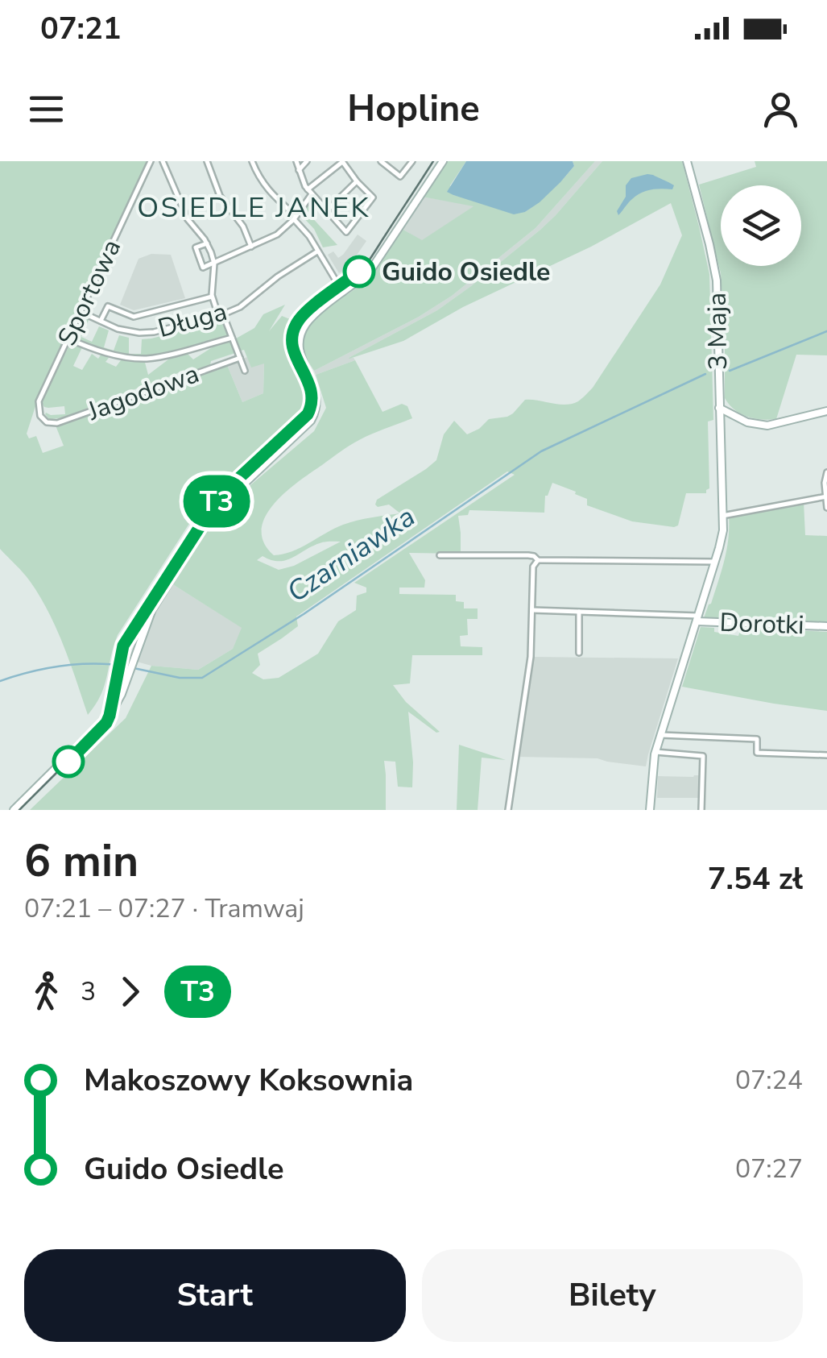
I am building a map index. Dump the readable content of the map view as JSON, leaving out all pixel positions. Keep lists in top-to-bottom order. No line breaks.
{"streets":{"main road":["3 Maja","Dorotki"],"street":["Sportowa","Długa","Jagodowa"]},"crossings":[["Sportowa","Długa"],["Sportowa","Jagodowa"],["3 Maja","Dorotki"]],"districts":["OSIEDLE JANEK"],"water":["Czarniawka"],"places":["Guido Osiedle"],"lines":["tram line T3"],"page":{"status":"07:21","header":"Hopline","on_map":"T3","heading":["6 min","07:21 – 07:27 · Tramwaj","7.54 zł"],"legs":["3","T3"],"list":[{"name":"Makoszowy Koksownia","value":"07:24"},{"name":"Guido Osiedle","value":"07:27"}],"buttons":["Start","Bilety"]}}
